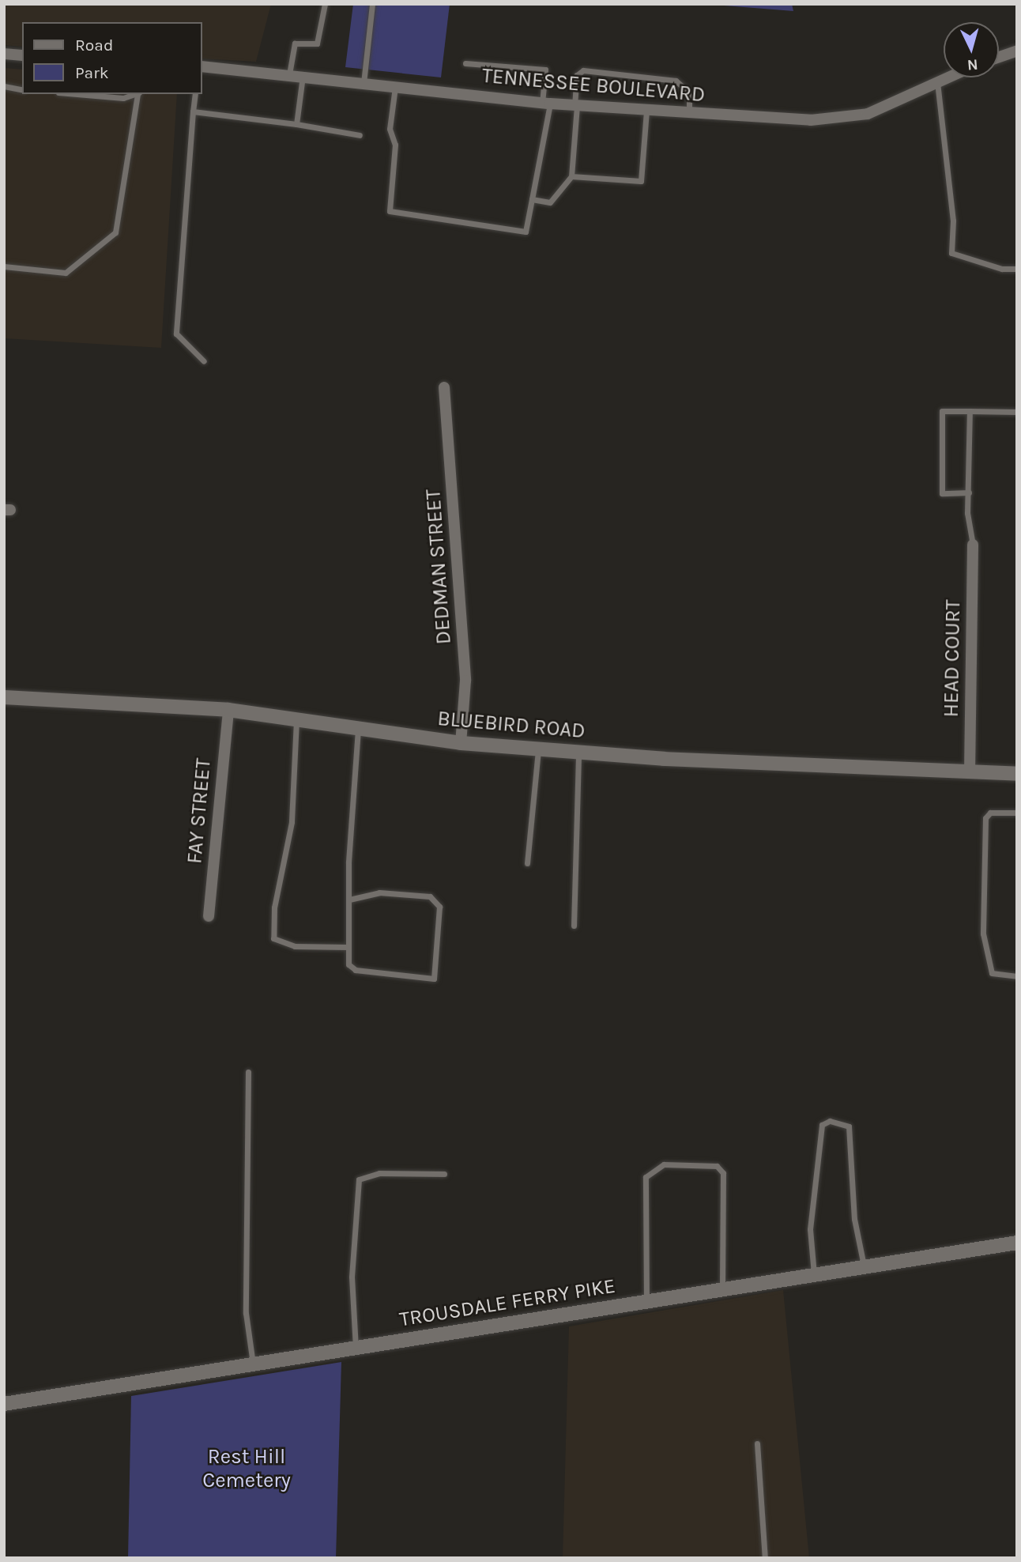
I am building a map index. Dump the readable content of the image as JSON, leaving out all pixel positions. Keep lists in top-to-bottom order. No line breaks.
{"streets":{"main road":["BLUEBIRD ROAD","TROUSDALE FERRY PIKE"],"street":["TENNESSEE BOULEVARD","DEDMAN STREET","HEAD COURT","FAY STREET"]},"crossings":[["DEDMAN STREET","BLUEBIRD ROAD"],["HEAD COURT","BLUEBIRD ROAD"],["BLUEBIRD ROAD","FAY STREET"]],"parks":["Rest Hill Cemetery"],"legend":["Road","Park"],"north":"bottom"}
